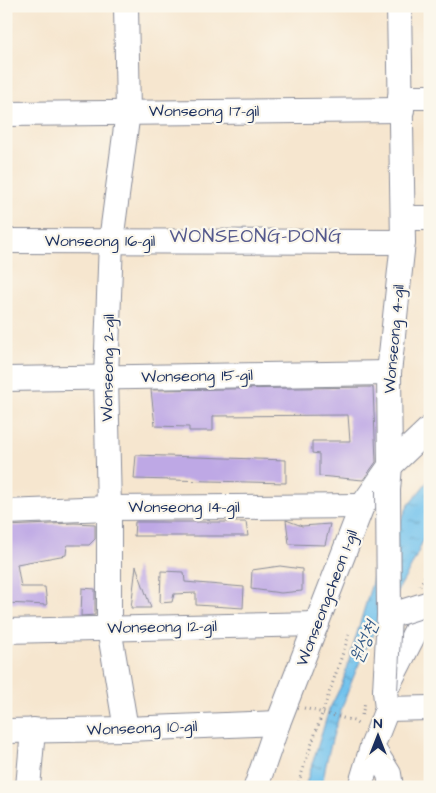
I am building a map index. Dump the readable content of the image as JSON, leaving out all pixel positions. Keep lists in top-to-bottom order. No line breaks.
{"streets":{"street":["Wonseong 17-gil","Wonseong 16-gil","Wonseong 4-gil","Wonseong 2-gil","Wonseong 15-gil","Wonseong 14-gil","Wonseongcheon 1-gil","Wonseong 12-gil","Wonseong 10-gil"]},"crossings":[["Wonseong 17-gil","Wonseong 4-gil"],["Wonseong 17-gil","Wonseong 2-gil"],["Wonseong 16-gil","Wonseong 4-gil"],["Wonseong 16-gil","Wonseong 2-gil"],["Wonseong 4-gil","Wonseong 15-gil"],["Wonseong 4-gil","Wonseongcheon 1-gil"],["Wonseong 2-gil","Wonseong 15-gil"],["Wonseong 2-gil","Wonseong 14-gil"],["Wonseong 2-gil","Wonseong 12-gil"],["Wonseong 2-gil","Wonseong 10-gil"],["Wonseong 14-gil","Wonseongcheon 1-gil"],["Wonseongcheon 1-gil","Wonseong 12-gil"],["Wonseongcheon 1-gil","Wonseong 10-gil"]],"districts":["WONSEONG-DONG"],"water":["원성천"],"north":"top"}
